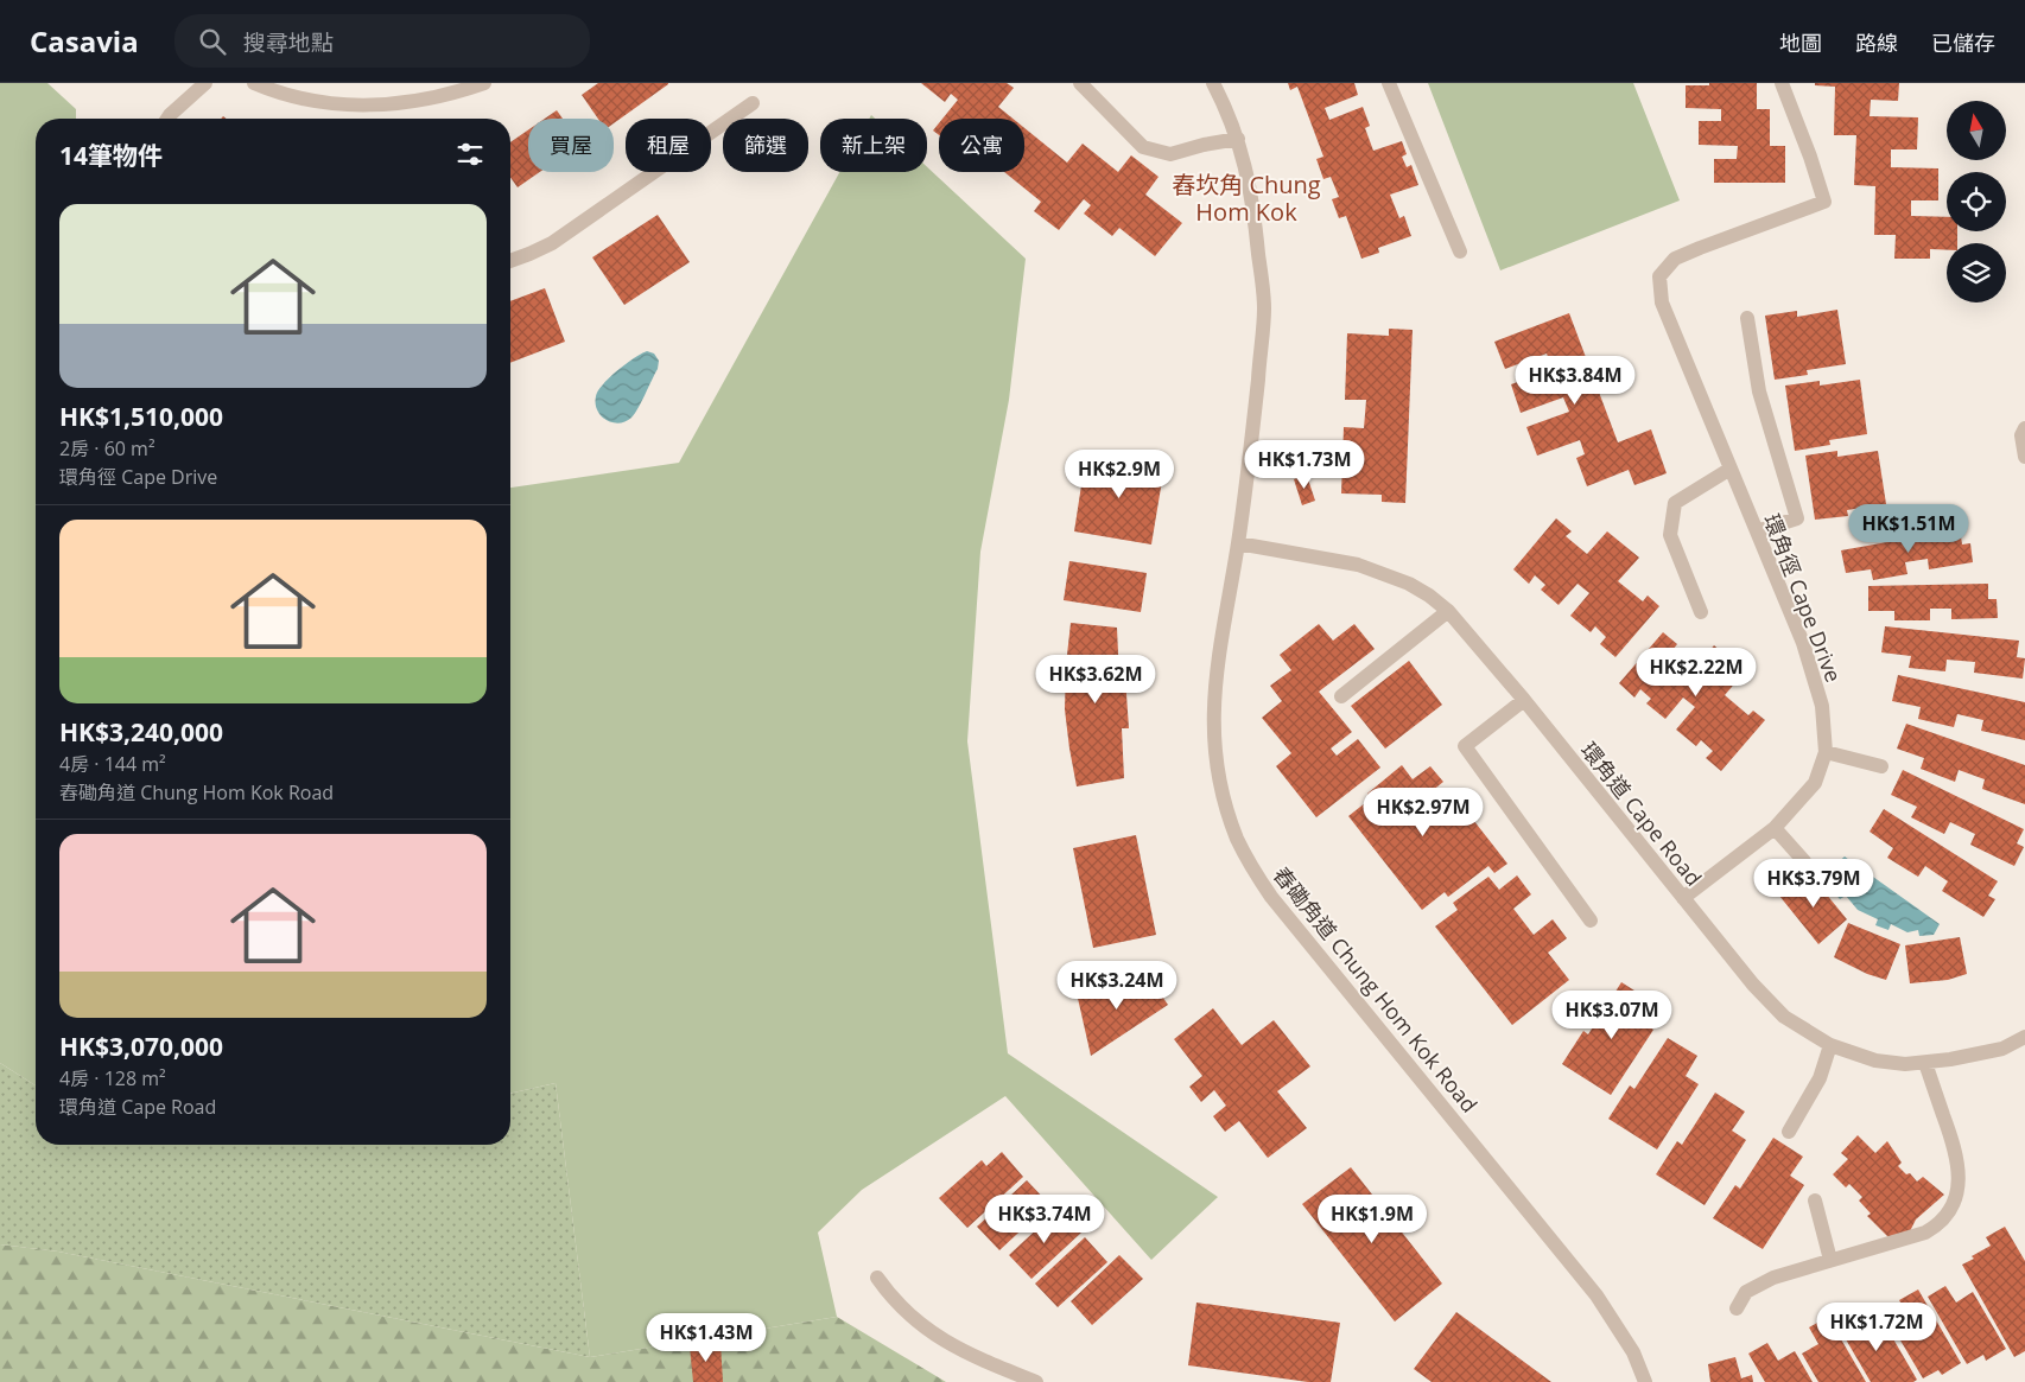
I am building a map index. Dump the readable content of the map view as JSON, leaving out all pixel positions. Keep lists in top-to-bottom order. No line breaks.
{"streets":{"street":["環角徑 Cape Drive","環角道 Cape Road","舂磡角道 Chung Hom Kok Road"]},"crossings":[["環角徑 Cape Drive","環角道 Cape Road"],["環角道 Cape Road","舂磡角道 Chung Hom Kok Road"]],"districts":["舂坎角 Chung Hom Kok"],"north":"top","page":{"header":"Casavia","search":"搜尋地點","nav":["地圖","路線","已儲存"],"chip":["買屋","租屋","篩選","新上架","公寓"],"heading":"14筆物件","list":[{"name":"HK$1,510,000","note":"2房 · 60 m² · 環角徑 Cape Drive"},{"name":"HK$3,240,000","note":"4房 · 144 m² · 舂磡角道 Chung Hom Kok Road"},{"name":"HK$3,070,000","note":"4房 · 128 m² · 環角道 Cape Road"}],"price":["HK$3.84M","HK$1.73M","HK$2.9M","HK$1.51M","HK$2.22M","HK$3.62M","HK$2.97M","HK$3.79M","HK$3.24M","HK$3.07M","HK$3.74M","HK$1.9M","HK$1.72M","HK$1.43M"]}}
